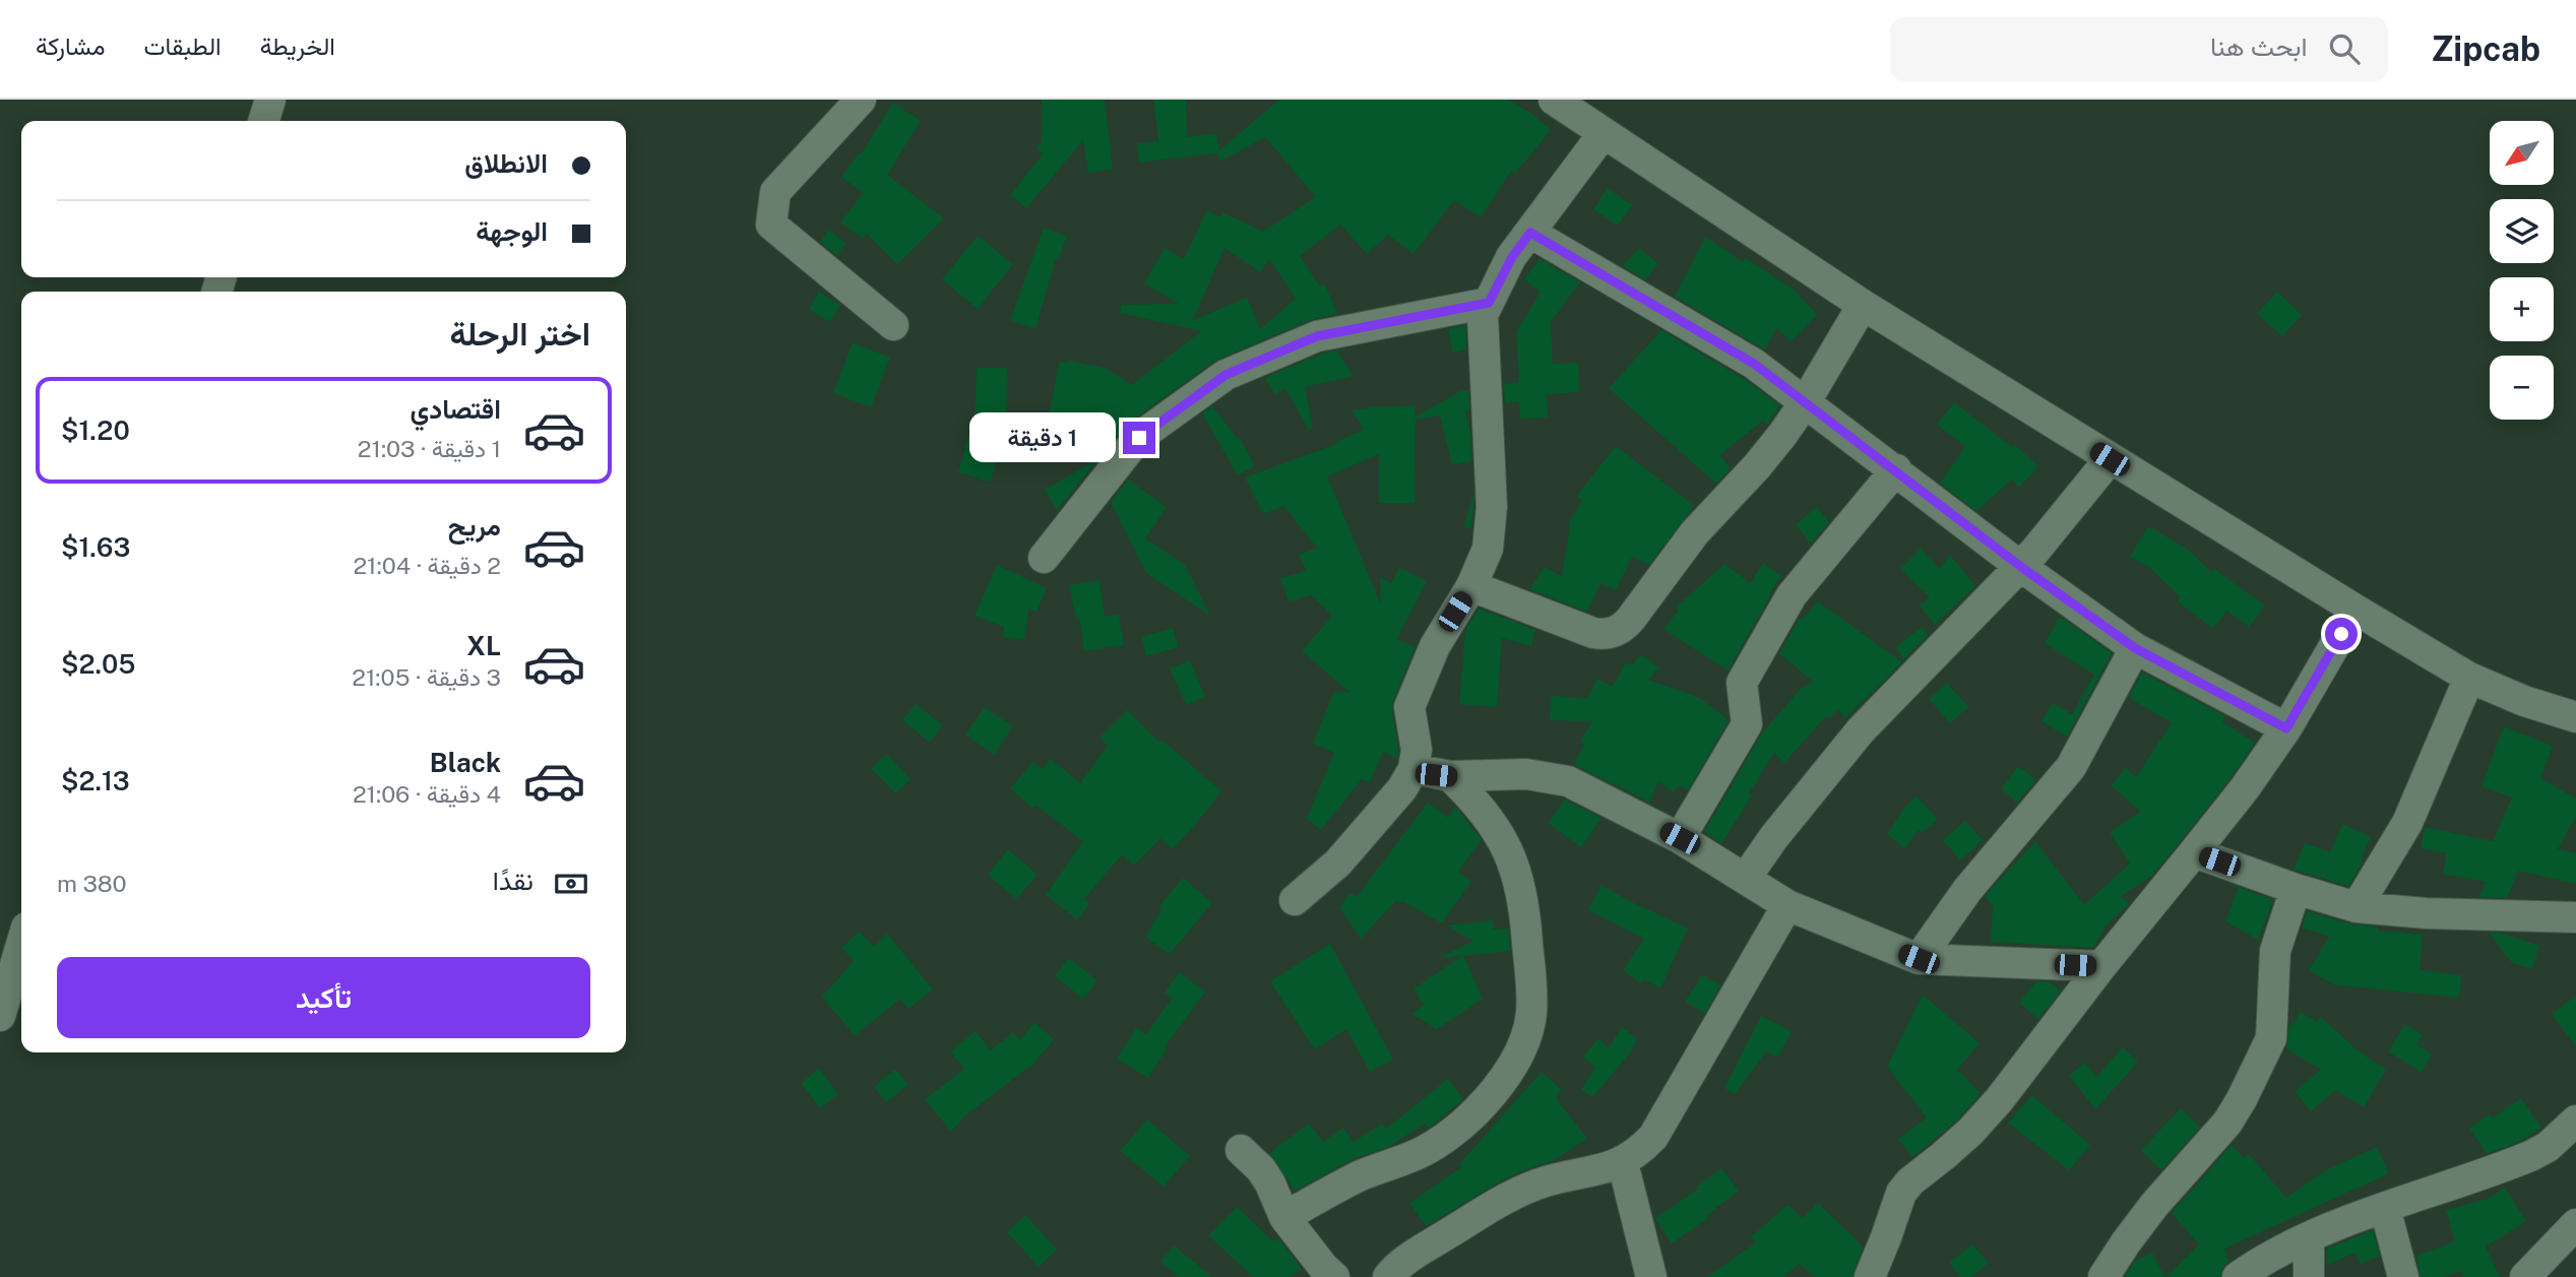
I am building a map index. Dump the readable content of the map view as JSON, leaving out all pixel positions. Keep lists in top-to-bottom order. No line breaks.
{"north":"bottom left","page":{"header":"Zipcab","search":"ابحث هنا","nav":["الخريطة","الطبقات","مشاركة"],"map_buttons":["+","−"],"banner":["الانطلاق","الوجهة"],"heading":"اختر الرحلة","list":[{"name":"اقتصادي","note":"1 دقيقة · 21:03","value":"$1.20"},{"name":"مريح","note":"2 دقيقة · 21:04","value":"$1.63"},{"name":"XL","note":"3 دقيقة · 21:05","value":"$2.05"},{"name":"Black","note":"4 دقيقة · 21:06","value":"$2.13"}],"bubble":"1 دقيقة","pay":["نقدًا","380 m"],"buttons":"تأكيد"}}
